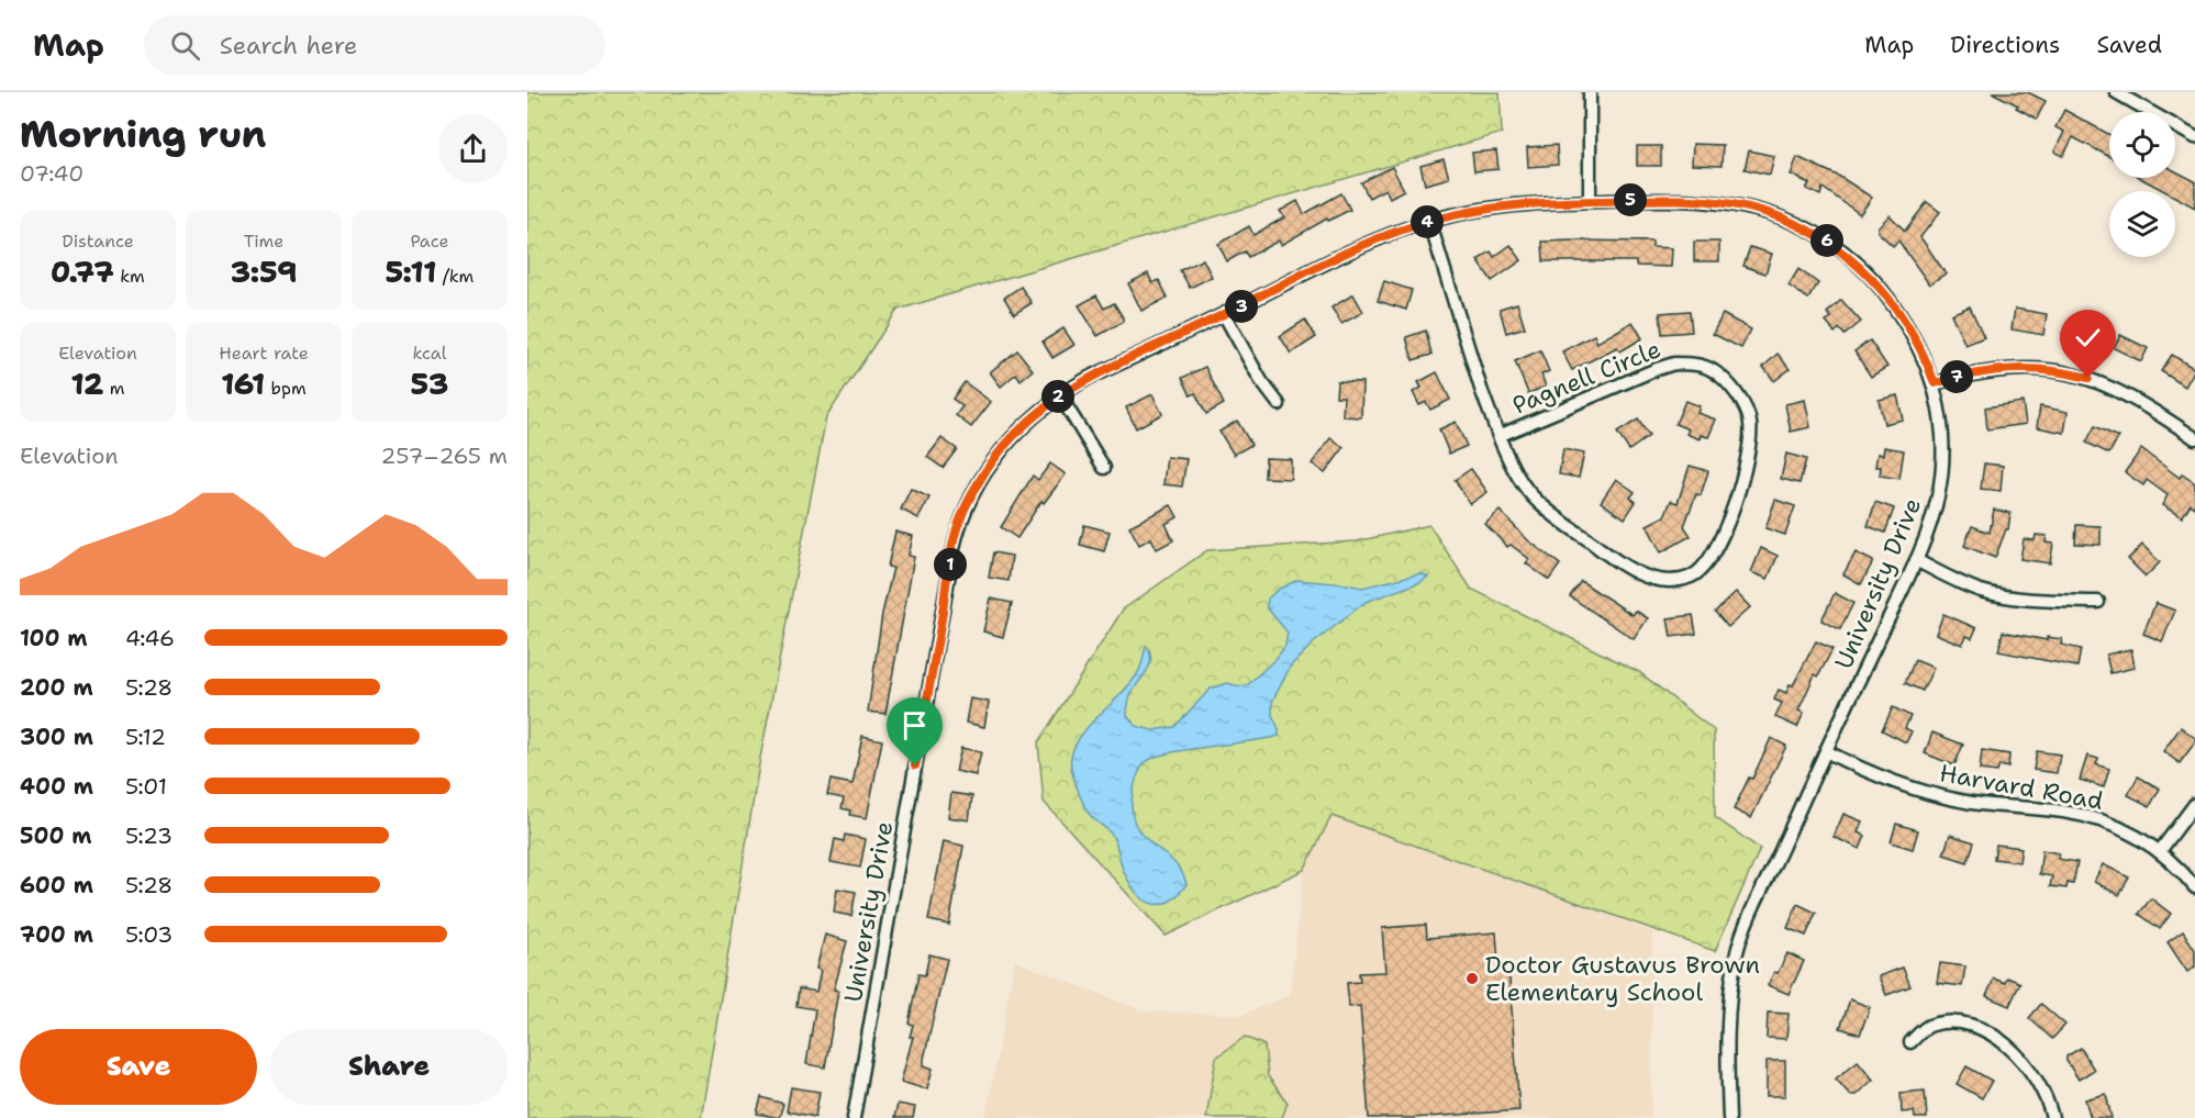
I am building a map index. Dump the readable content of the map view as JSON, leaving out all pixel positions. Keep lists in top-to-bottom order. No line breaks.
{"streets":{"street":["Pagnell Circle","University Drive","Harvard Road"]},"crossings":[["Pagnell Circle","University Drive"],["University Drive","Harvard Road"]],"places":["Doctor Gustavus Brown Elementary School"],"page":{"header":"Map","search":"Search here","nav":["Map","Directions","Saved"],"heading":["Morning run","07:40"],"pins":["5","4","6","3","7","2","1"],"stats":[["Distance","0.77 km"],["Time","3:59"],["Pace","5:11 /km"],["Elevation","12 m"],["Heart rate","161 bpm"],["kcal","53"]],"chart":["Elevation","257–265 m"],"list":[{"name":"100 m","note":"4:46"},{"name":"200 m","note":"5:28"},{"name":"300 m","note":"5:12"},{"name":"400 m","note":"5:01"},{"name":"500 m","note":"5:23"},{"name":"600 m","note":"5:28"},{"name":"700 m","note":"5:03"}],"buttons":["Save","Share"]}}
